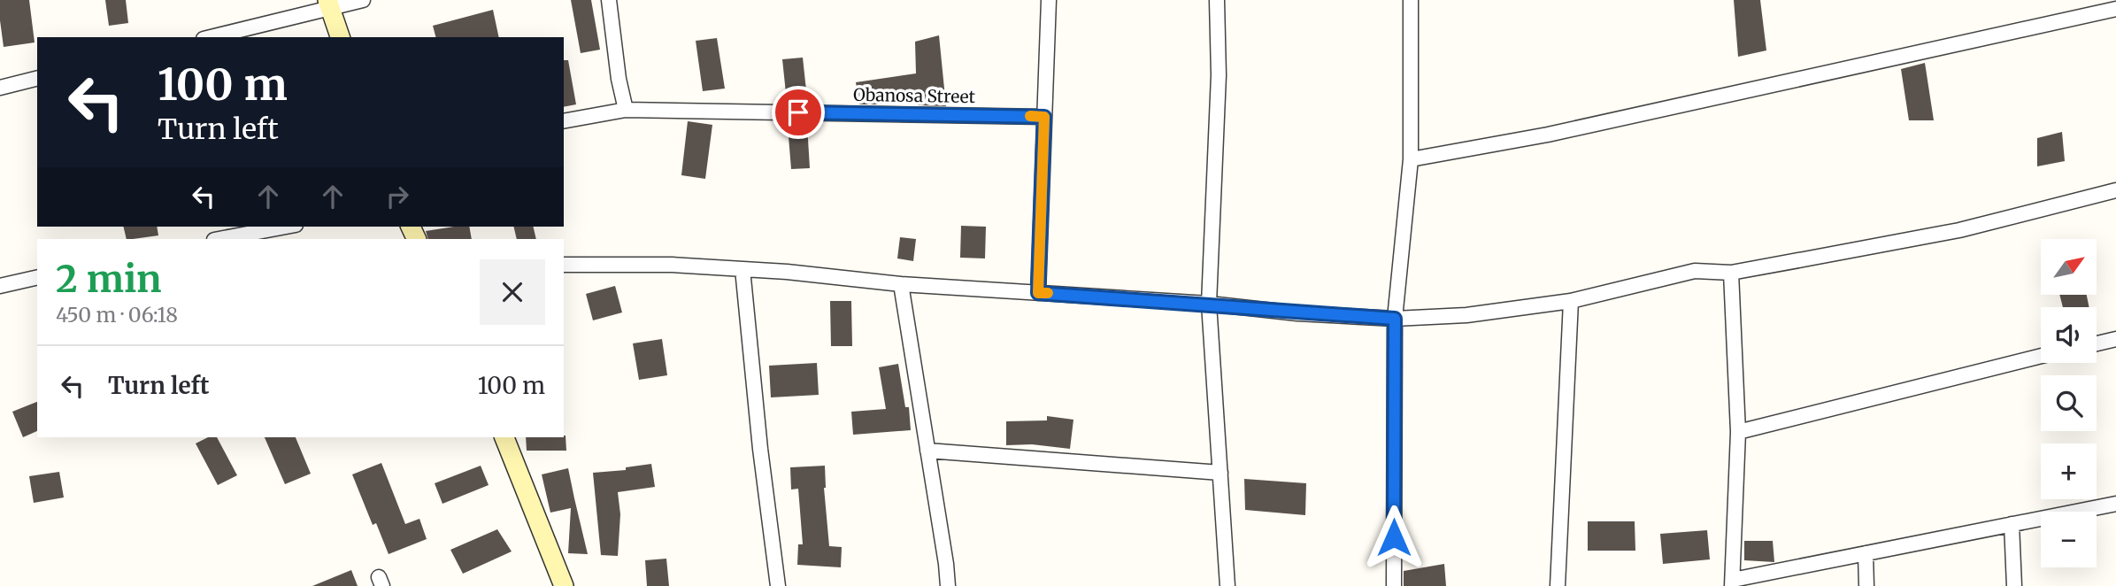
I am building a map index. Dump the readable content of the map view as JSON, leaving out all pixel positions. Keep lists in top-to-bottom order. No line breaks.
{"streets":{"street":["Obanosa Street"]},"north":"top right","page":{"turn":["100 m","Turn left"],"map_buttons":["+","−"],"heading":["2 min","450 m · 06:18"],"list":[{"name":"Turn left","value":"100 m"}]}}
